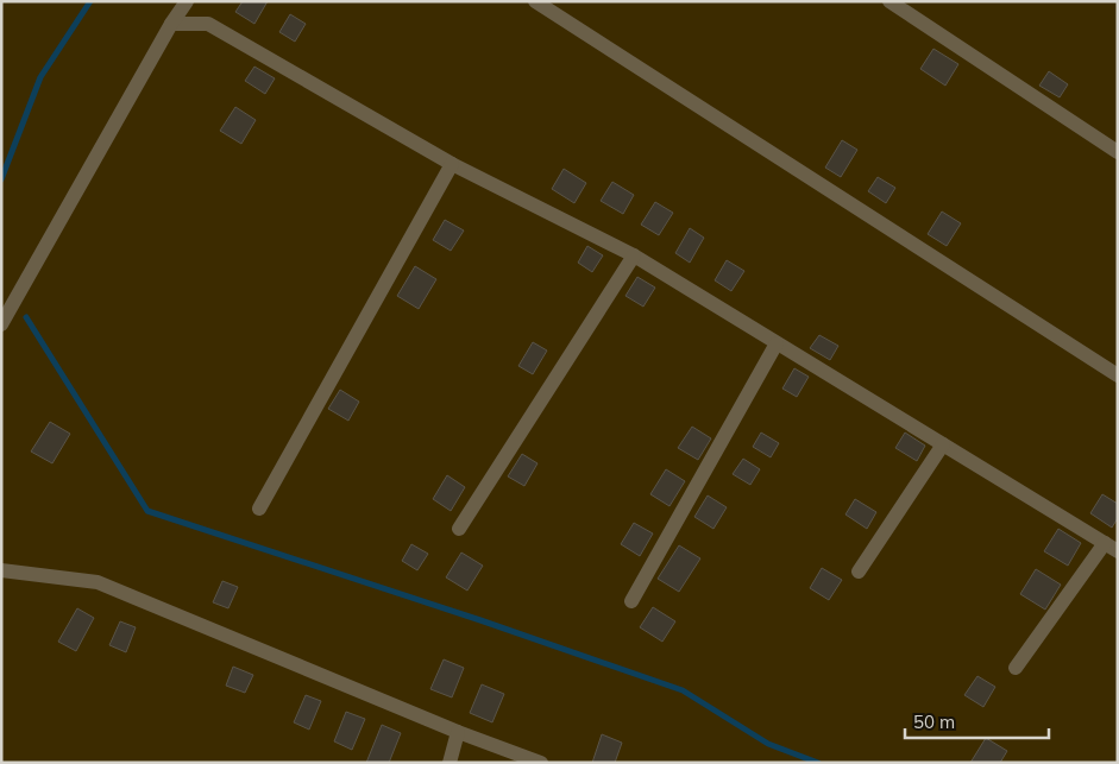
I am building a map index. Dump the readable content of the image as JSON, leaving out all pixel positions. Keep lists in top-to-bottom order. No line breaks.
{"scale_bar":"50 m"}
